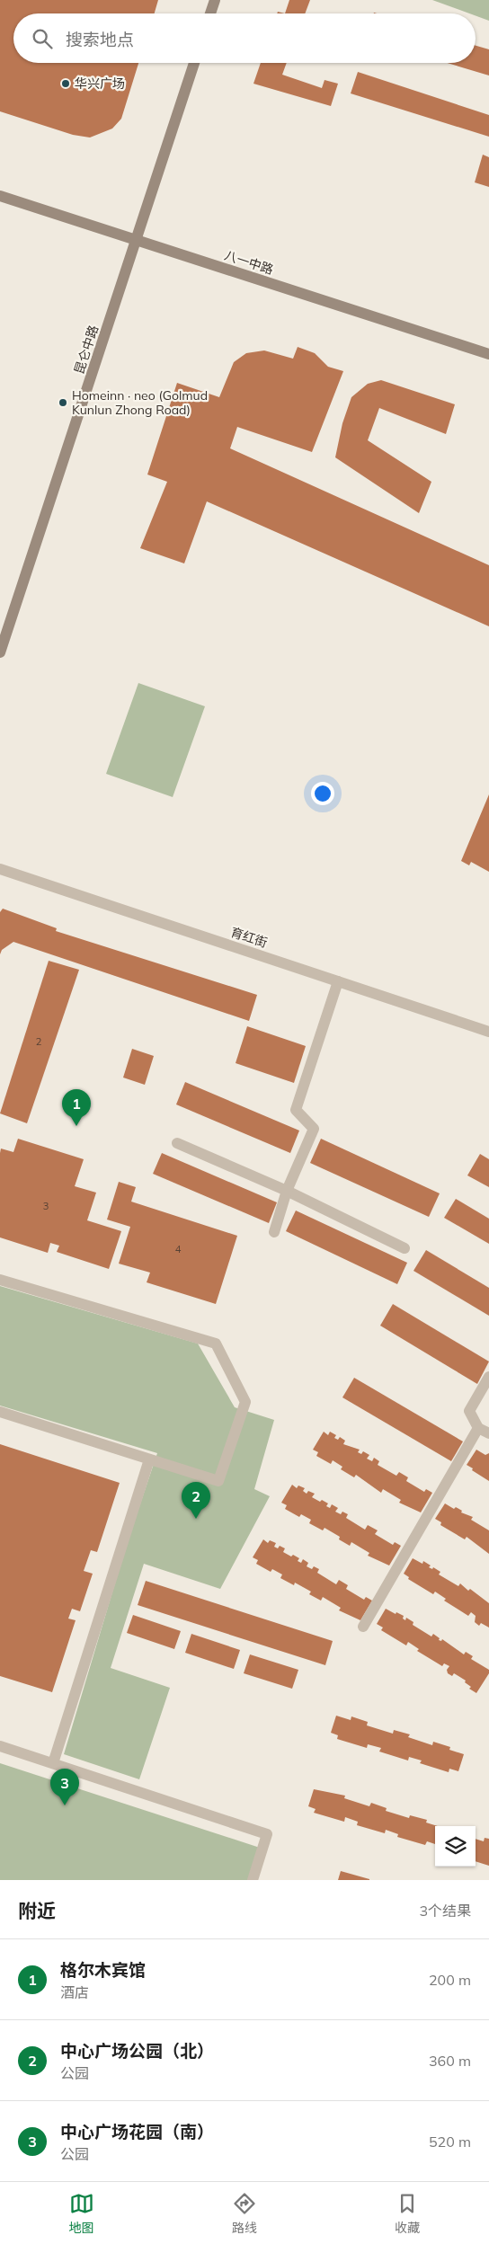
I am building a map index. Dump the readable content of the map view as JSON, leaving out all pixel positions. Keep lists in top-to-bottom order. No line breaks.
{"streets":{"main road":["八一中路","昆仑中路"],"street":["育红街"]},"crossings":[["八一中路","昆仑中路"]],"places":["华兴广场","Homeinn · neo (Golmud Kunlun Zhong Road)"],"house_numbers":["2","3","4"],"page":{"search":"搜索地点","pins":["1","2","3"],"heading":["附近","3个结果"],"list":[{"mark":"1","name":"格尔木宾馆","note":"酒店","value":"200 m"},{"mark":"2","name":"中心广场公园（北）","note":"公园","value":"360 m"},{"mark":"3","name":"中心广场花园（南）","note":"公园","value":"520 m"}],"nav":["地图","路线","收藏"]}}
